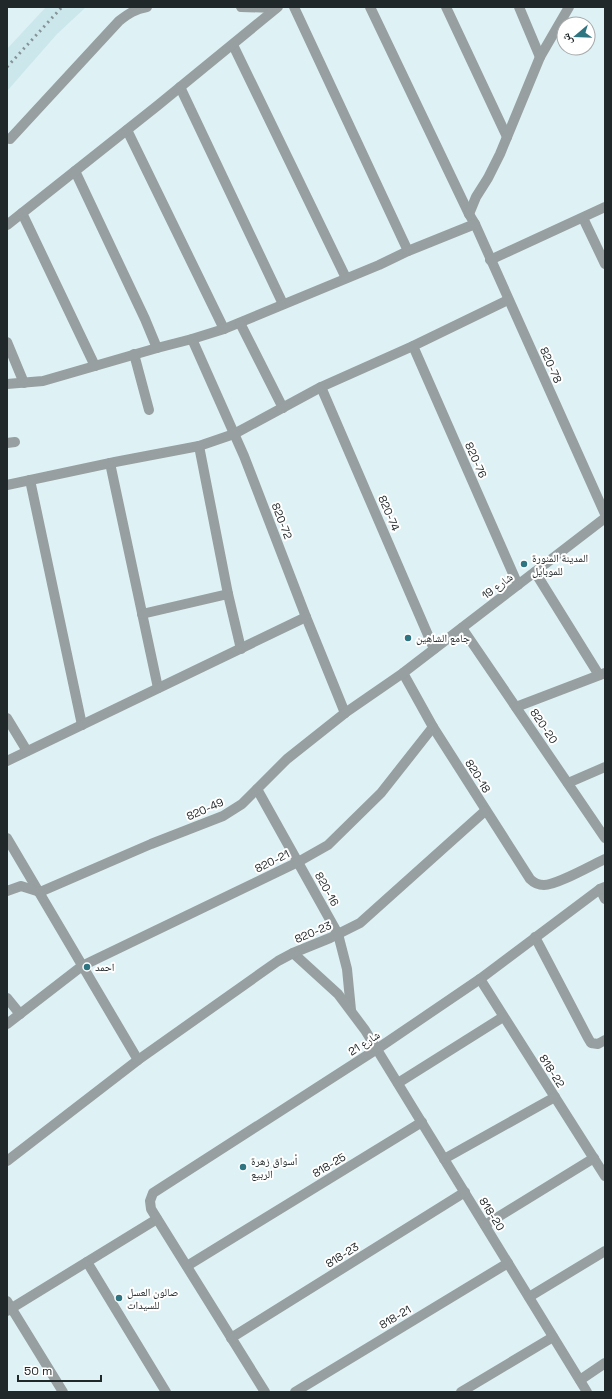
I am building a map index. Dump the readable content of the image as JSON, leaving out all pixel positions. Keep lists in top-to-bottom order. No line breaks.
{"streets":{"street":["820-78","820-76","820-74","820-72","شارع 19","820-20","820-18","820-49","820-21","820-16","820-23","شارع 21","818-22","818-25","818-20","818-23","818-21"]},"crossings":[["820-76","شارع 19"],["820-74","شارع 19"],["820-72","820-49"],["شارع 19","820-20"],["شارع 19","820-18"],["شارع 19","820-49"],["820-18","820-49"],["820-18","820-21"],["820-18","820-23"],["820-49","820-16"],["820-21","820-16"],["820-16","820-23"],["820-16","818-20"],["820-23","818-20"],["شارع 21","818-22"],["شارع 21","818-25"],["شارع 21","818-20"],["شارع 21","818-23"],["818-25","818-20"],["818-20","818-23"],["818-20","818-21"]],"places":["المدينة المنورة للموبايل","جامع الشاهين","احمد","أسواق زهرة الربيع","صالون العسل للسيدات"],"scale_bar":"50 m","north":"left"}
